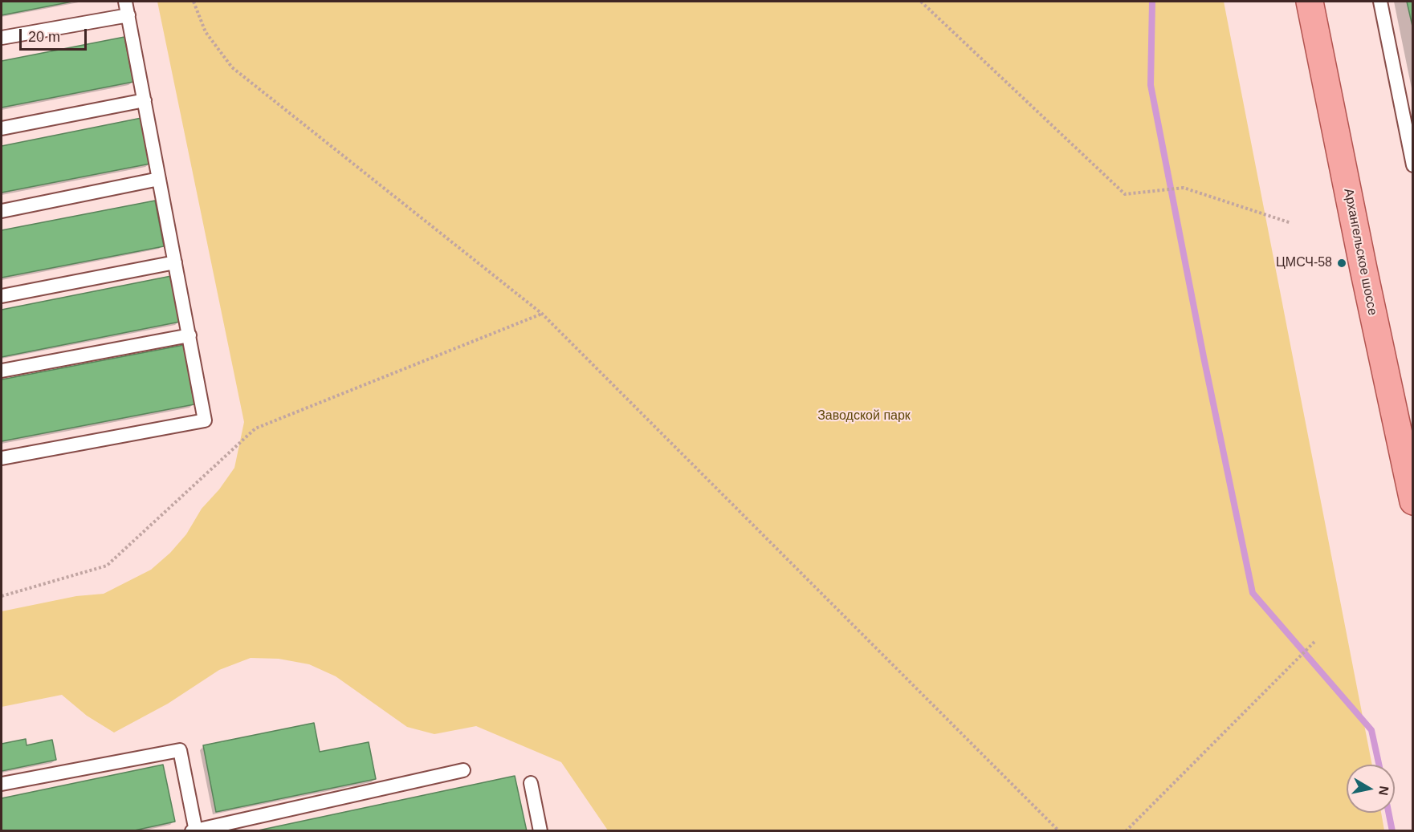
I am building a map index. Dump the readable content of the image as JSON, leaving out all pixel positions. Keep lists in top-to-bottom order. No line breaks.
{"streets":{"main road":["Архангельское шоссе"]},"parks":["Заводской парк"],"places":["ЦМСЧ-58"],"scale_bar":"20 m","north":"right"}
